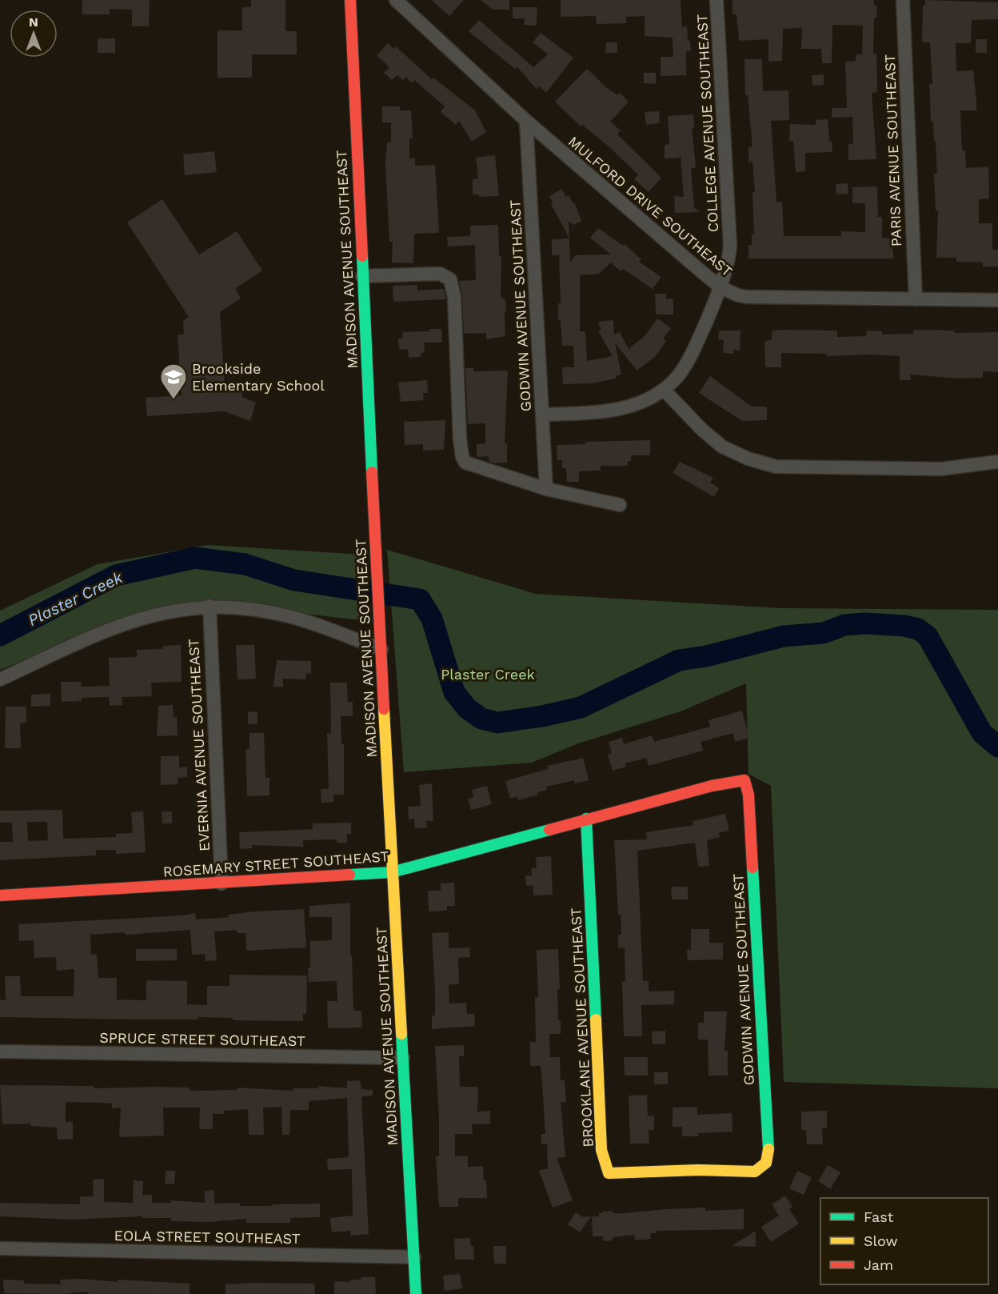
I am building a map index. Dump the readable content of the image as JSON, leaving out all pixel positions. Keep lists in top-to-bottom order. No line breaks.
{"streets":{"street":["COLLEGE AVENUE SOUTHEAST","PARIS AVENUE SOUTHEAST","MULFORD DRIVE SOUTHEAST","MADISON AVENUE SOUTHEAST","GODWIN AVENUE SOUTHEAST","EVERNIA AVENUE SOUTHEAST","ROSEMARY STREET SOUTHEAST","BROOKLANE AVENUE SOUTHEAST","SPRUCE STREET SOUTHEAST","EOLA STREET SOUTHEAST"]},"crossings":[["COLLEGE AVENUE SOUTHEAST","MULFORD DRIVE SOUTHEAST"],["COLLEGE AVENUE SOUTHEAST","GODWIN AVENUE SOUTHEAST"],["PARIS AVENUE SOUTHEAST","MULFORD DRIVE SOUTHEAST"],["MULFORD DRIVE SOUTHEAST","GODWIN AVENUE SOUTHEAST"],["MADISON AVENUE SOUTHEAST","ROSEMARY STREET SOUTHEAST"],["MADISON AVENUE SOUTHEAST","SPRUCE STREET SOUTHEAST"],["MADISON AVENUE SOUTHEAST","EOLA STREET SOUTHEAST"],["GODWIN AVENUE SOUTHEAST","ROSEMARY STREET SOUTHEAST"],["GODWIN AVENUE SOUTHEAST","BROOKLANE AVENUE SOUTHEAST"],["EVERNIA AVENUE SOUTHEAST","ROSEMARY STREET SOUTHEAST"],["ROSEMARY STREET SOUTHEAST","BROOKLANE AVENUE SOUTHEAST"]],"water":["Plaster Creek"],"parks":["Plaster Creek"],"places":{"school or university":["Brookside Elementary School"]},"legend":["Fast","Slow","Jam"],"north":"top"}
